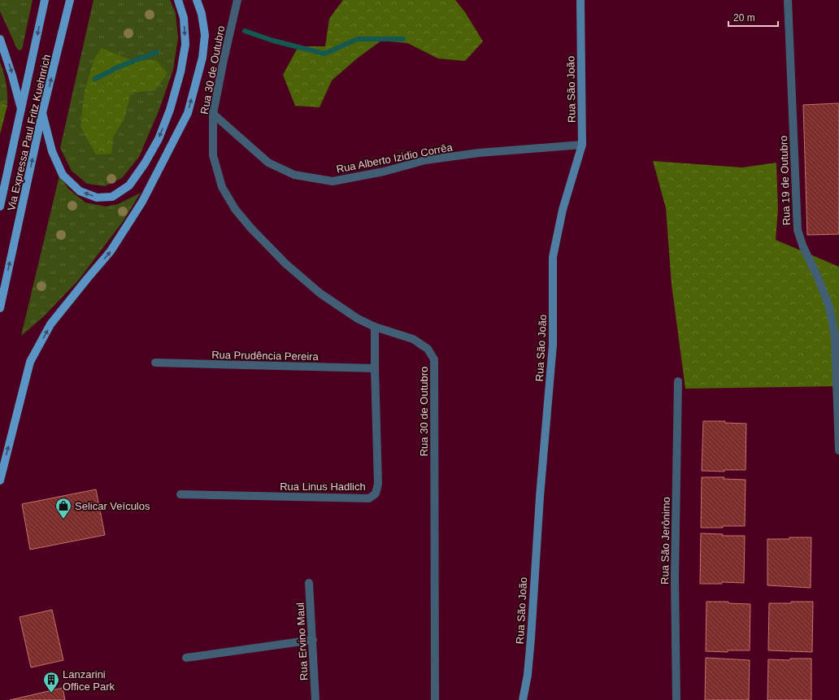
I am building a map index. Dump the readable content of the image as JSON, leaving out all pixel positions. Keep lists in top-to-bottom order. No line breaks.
{"streets":{"main road":["Via Expressa Paul Fritz Kuehnrich"],"street":["Rua 30 de Outubro","Rua São João","Rua Alberto Izidio Corrêa","Rua 19 de Outubro","Rua Prudência Pereira","Rua Linus Hadlich","Rua São Jerônimo","Rua Ervino Maul"]},"crossings":[["Rua 30 de Outubro","Rua Alberto Izidio Corrêa"],["Rua 30 de Outubro","Rua Linus Hadlich"],["Rua São João","Rua Alberto Izidio Corrêa"],["Rua Prudência Pereira","Rua Linus Hadlich"]],"places":{"shop":["Selicar Veículos"],"building":["Lanzarini Office Park"]},"scale_bar":"20 m"}
